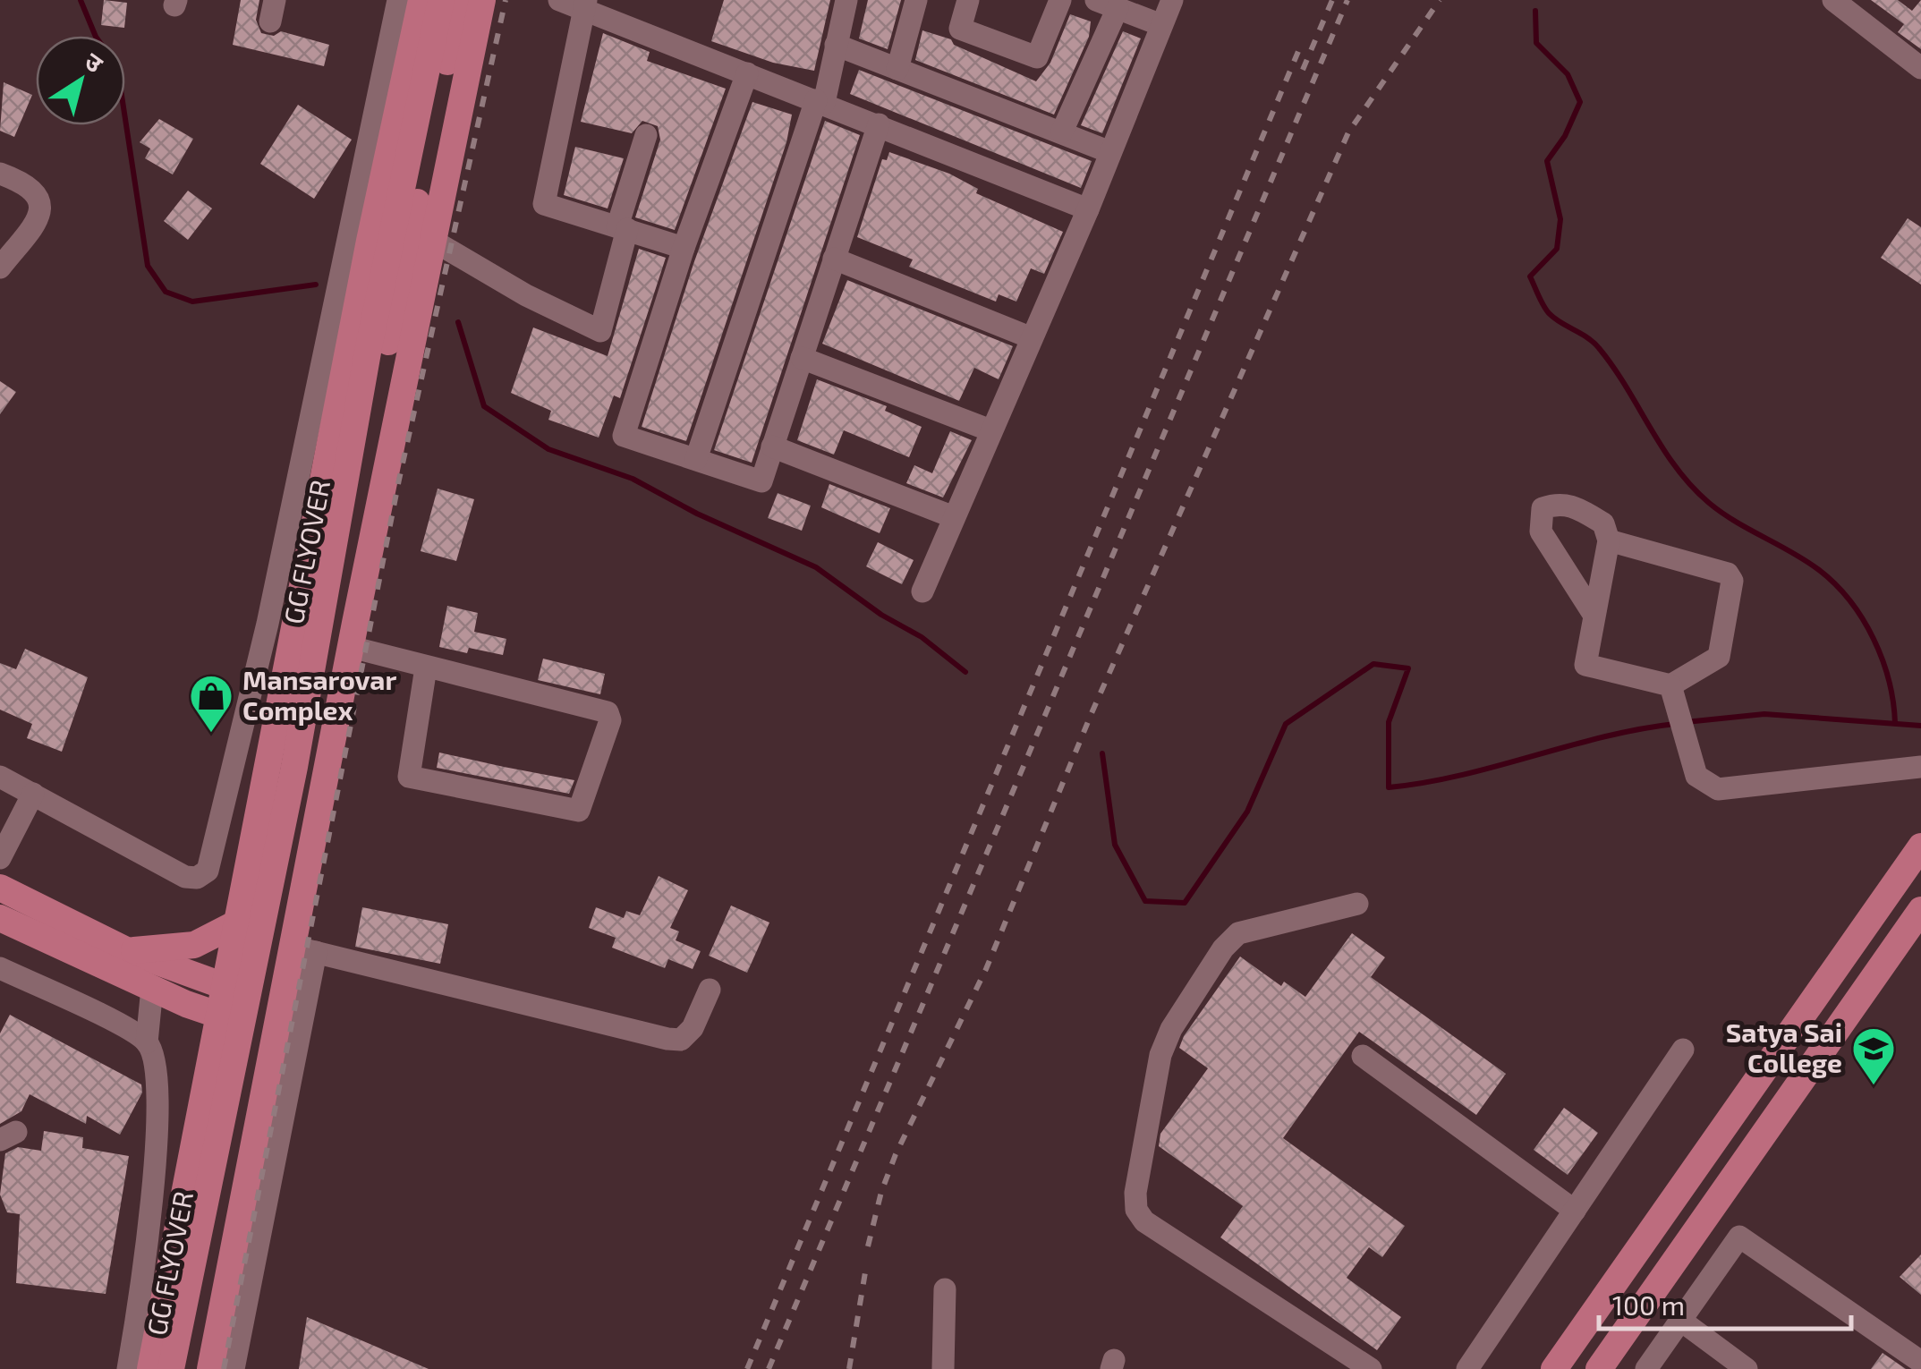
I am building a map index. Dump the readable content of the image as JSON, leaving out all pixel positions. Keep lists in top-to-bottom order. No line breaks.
{"streets":{"main road":["GG FLYOVER"]},"places":{"shop":["Mansarovar Complex"],"school or university":["Satya Sai College"]},"scale_bar":"100 m","north":"top right"}
